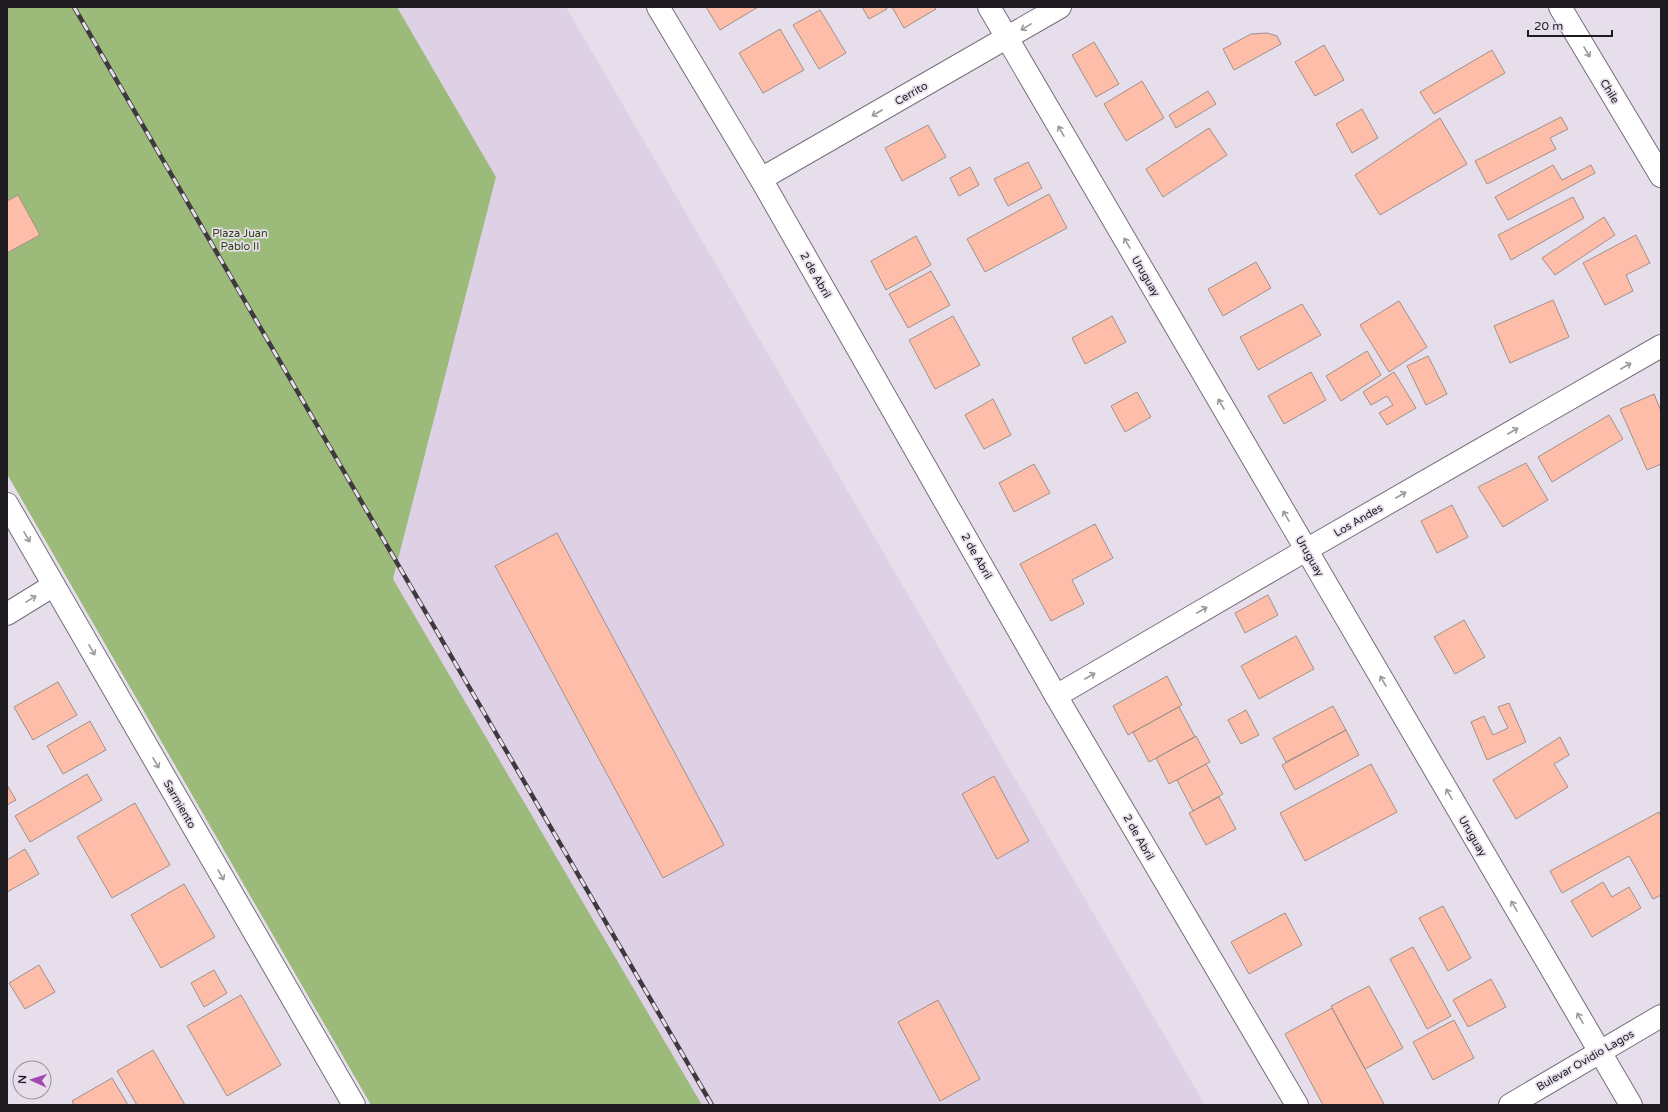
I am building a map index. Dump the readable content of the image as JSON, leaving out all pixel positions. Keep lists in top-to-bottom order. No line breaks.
{"streets":{"main road":["Chile","Cerrito","2 de Abril","Uruguay","Los Andes","Sarmiento","Bulevar Ovidio Lagos"]},"crossings":[["Cerrito","2 de Abril"],["Cerrito","Uruguay"],["2 de Abril","Los Andes"],["Uruguay","Los Andes"],["Uruguay","Bulevar Ovidio Lagos"]],"one_way":["Chile","Cerrito","Uruguay","Los Andes","Sarmiento"],"parks":["Plaza Juan Pablo II"],"scale_bar":"20 m","north":"left"}
